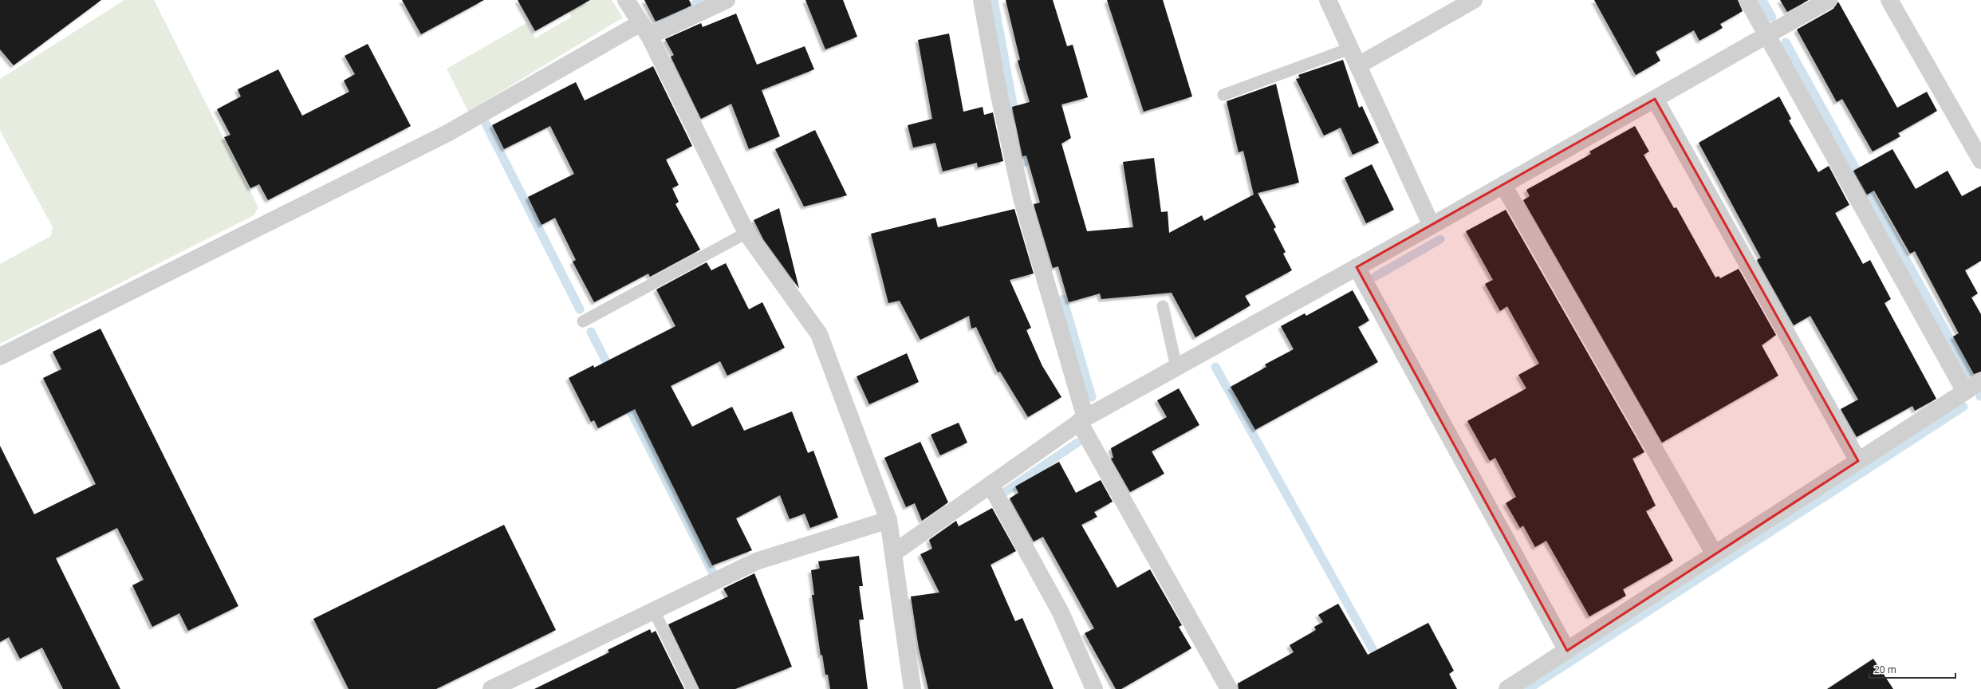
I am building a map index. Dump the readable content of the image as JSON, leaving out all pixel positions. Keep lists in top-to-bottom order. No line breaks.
{"scale_bar":"20 m"}
